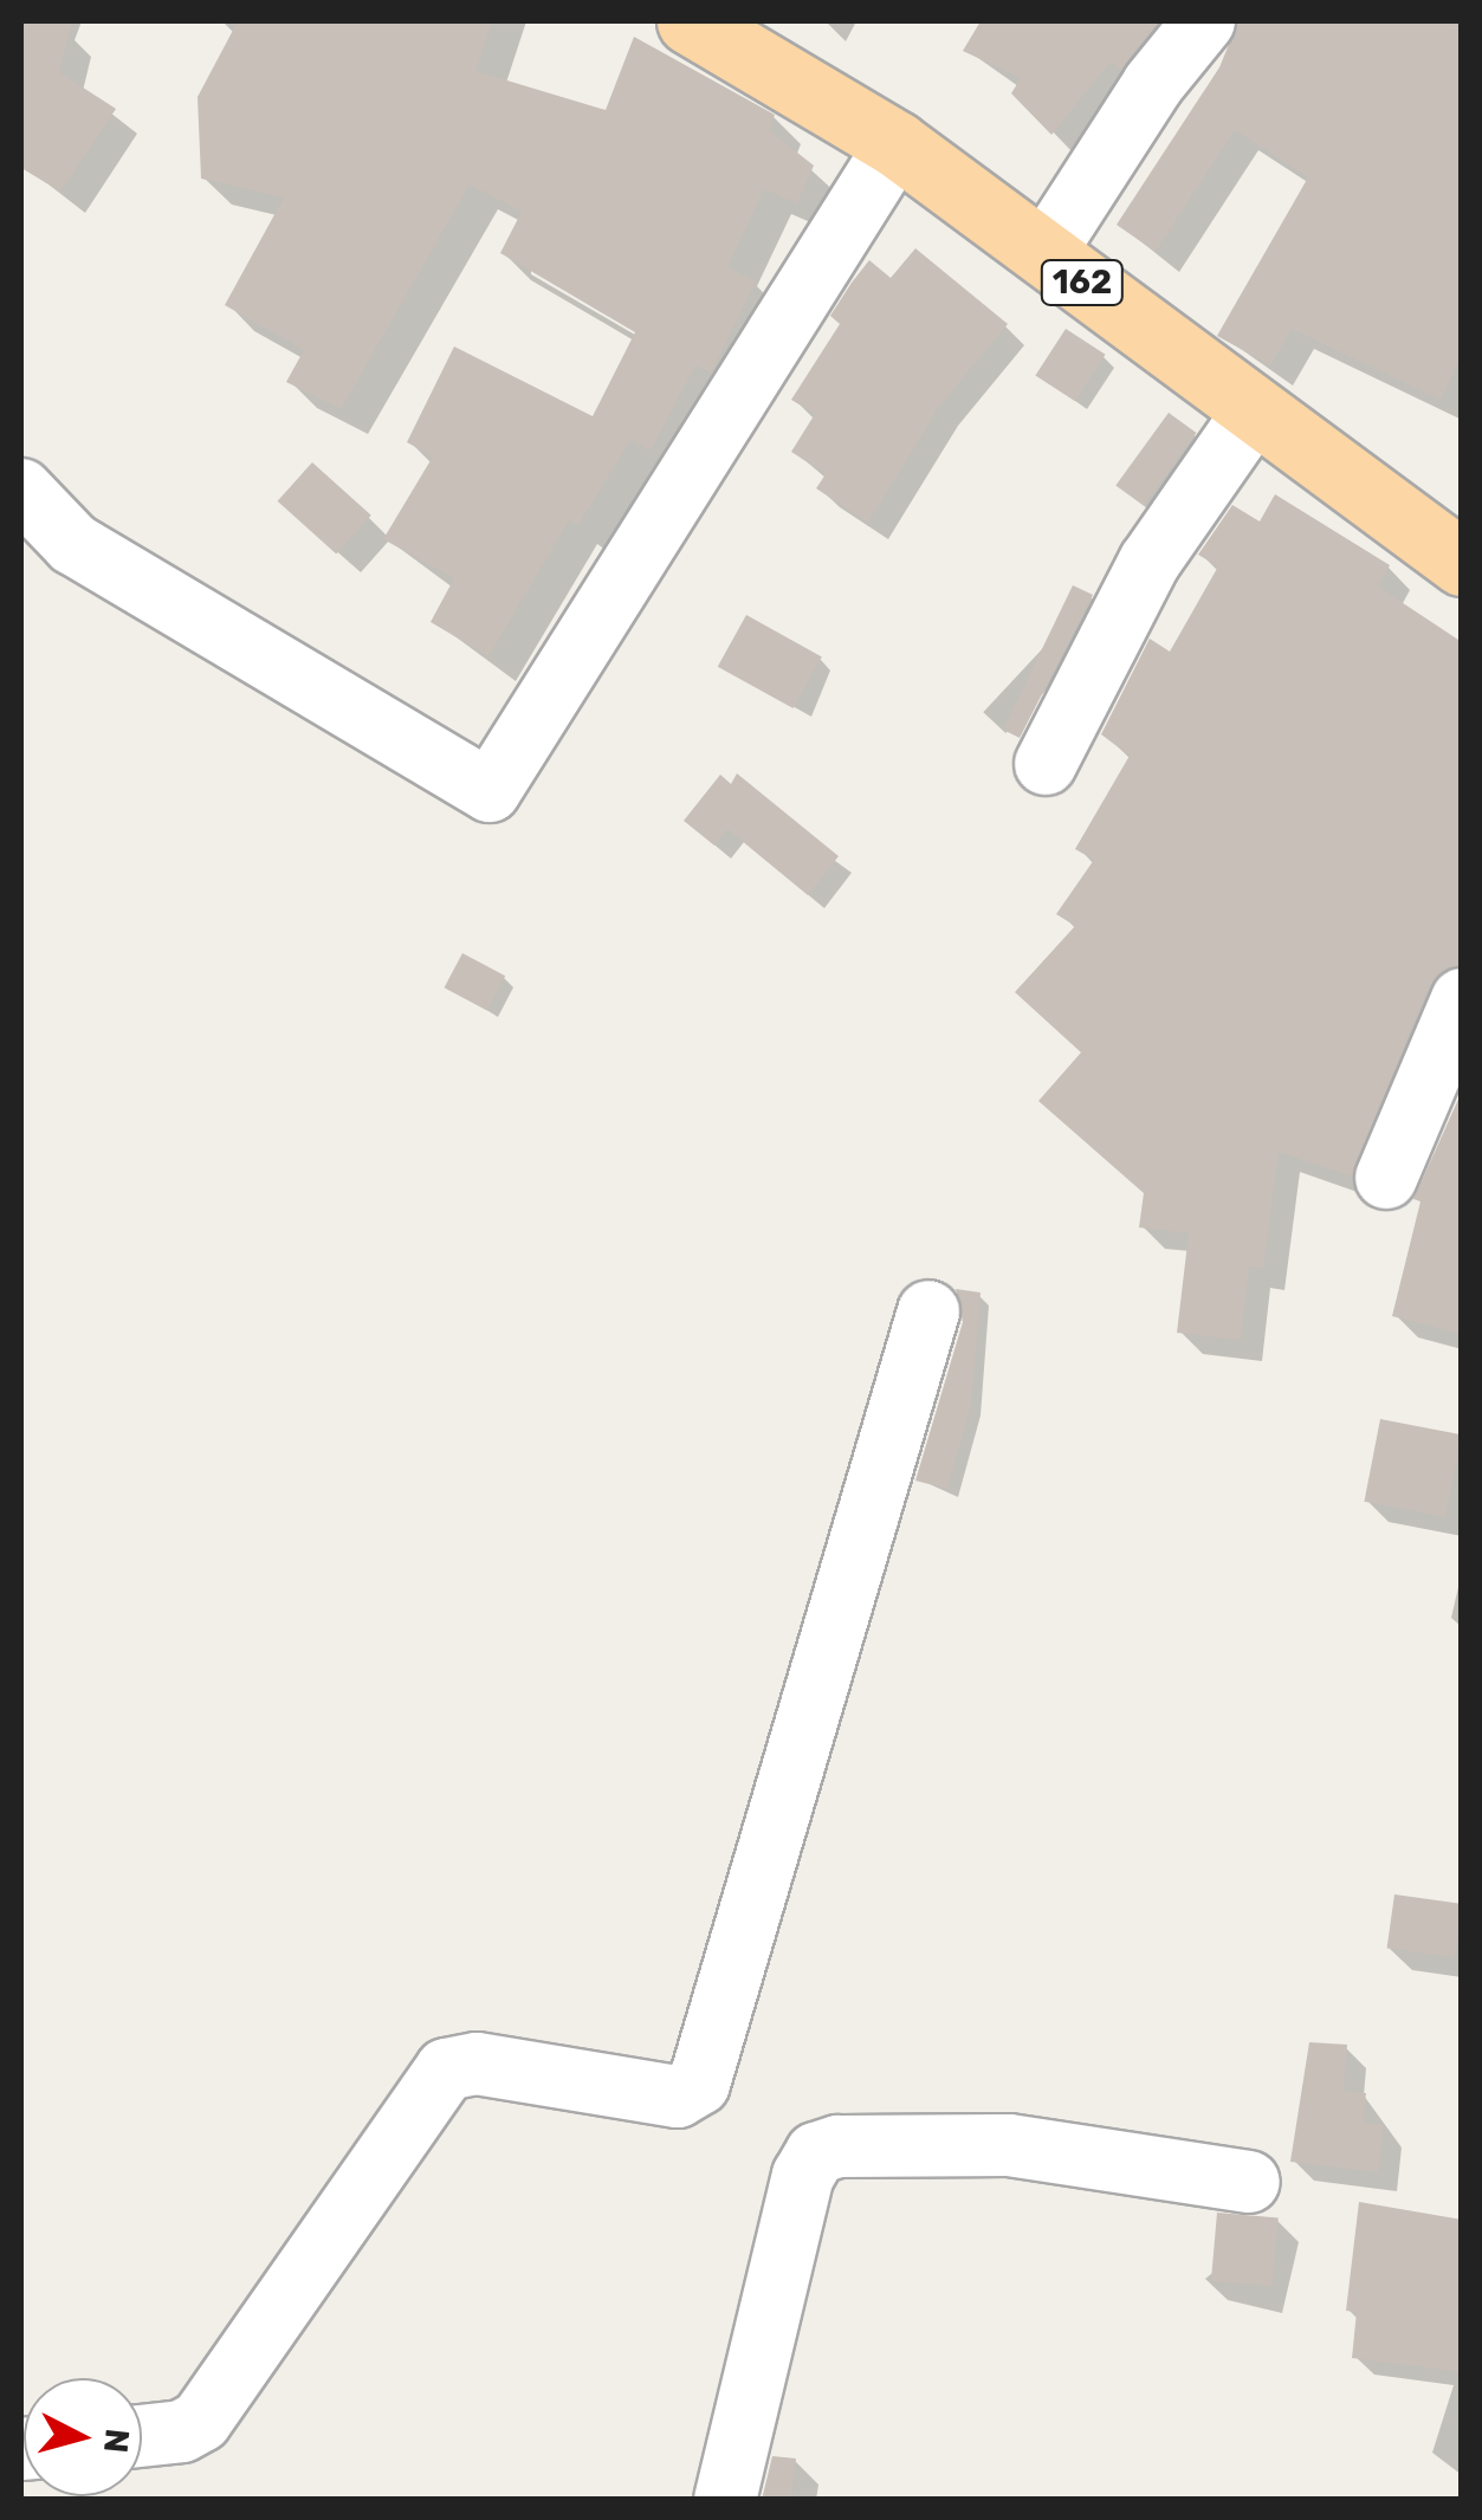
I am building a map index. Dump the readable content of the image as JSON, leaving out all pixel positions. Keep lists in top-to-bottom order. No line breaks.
{"streets":{"main road":["162"]},"north":"right"}
